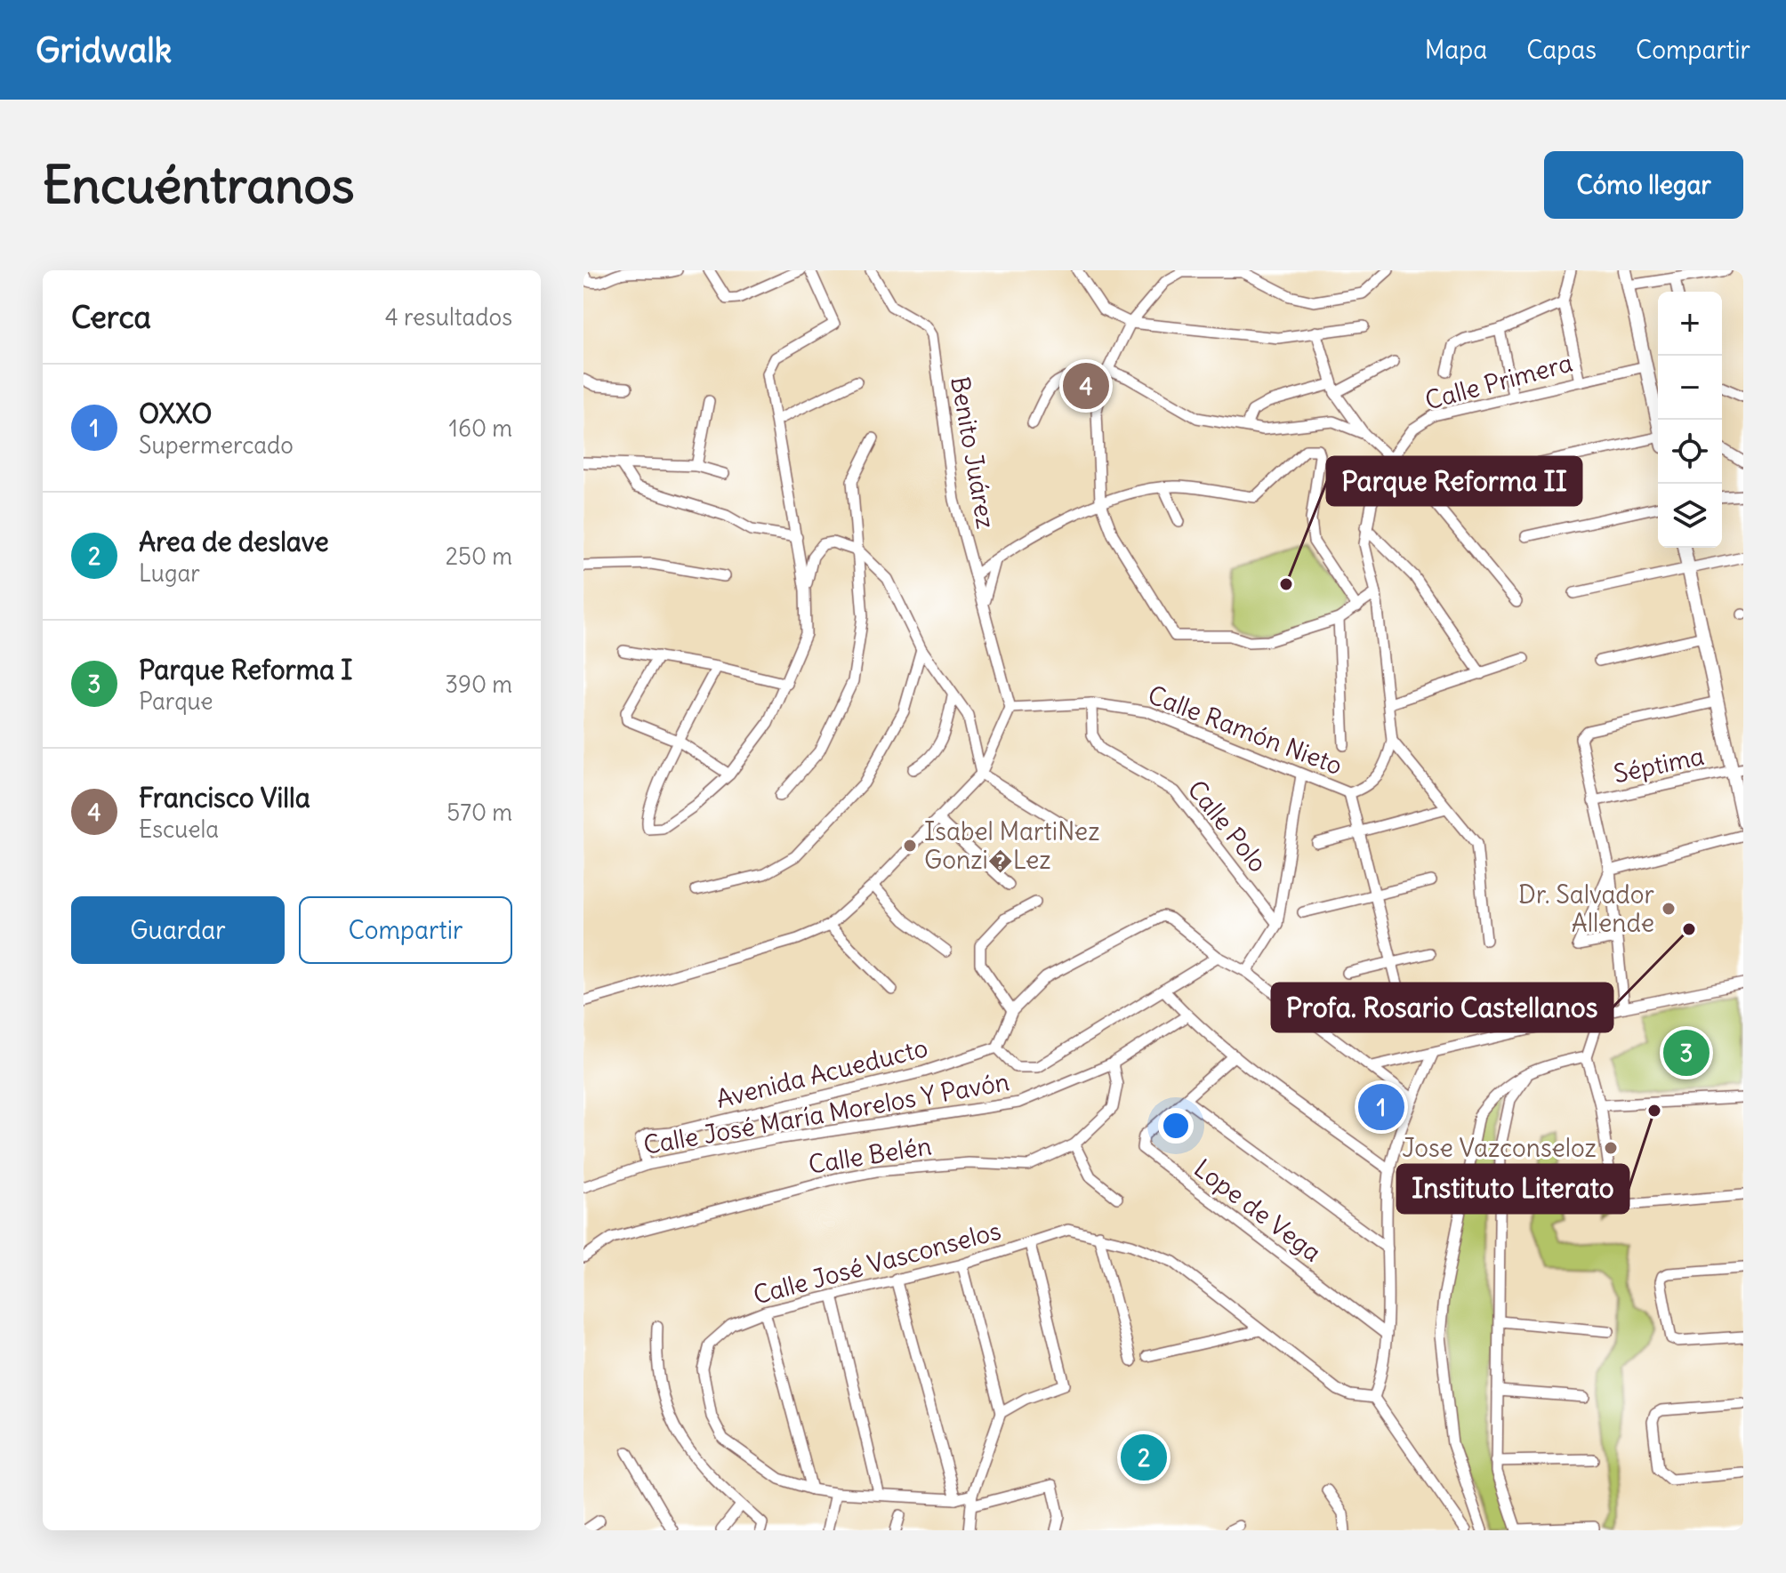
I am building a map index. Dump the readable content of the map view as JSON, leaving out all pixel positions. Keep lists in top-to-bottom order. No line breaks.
{"streets":{"street":["Calle Primera","Benito Juárez","Calle Ramón Nieto","Séptima","Calle Polo","Avenida Acueducto","Calle José María Morelos Y Pavón","Calle Belén","Lope de Vega","Calle José Vasconselos"]},"crossings":[["Calle Primera","Calle Ramón Nieto"],["Benito Juárez","Calle Ramón Nieto"],["Calle Ramón Nieto","Calle Polo"],["Avenida Acueducto","Calle José María Morelos Y Pavón"],["Calle José María Morelos Y Pavón","Calle Belén"]],"places":["Parque Reforma II","Isabel MartiNez Gonzi�Lez","Dr. Salvador Allende","Profa. Rosario Castellanos","Instituto Literato","Jose Vazconseloz"],"page":{"header":"Gridwalk","nav":["Mapa","Capas","Compartir"],"buttons":["Cómo llegar",["Guardar","Compartir"]],"title":"Encuéntranos","heading":["Cerca","4 resultados"],"map_buttons":["+","−"],"pins":["4","3","1","2"],"list":[{"mark":"1","name":"OXXO","note":"Supermercado","value":"160 m"},{"mark":"2","name":"Area de deslave","note":"Lugar","value":"250 m"},{"mark":"3","name":"Parque Reforma I","note":"Parque","value":"390 m"},{"mark":"4","name":"Francisco Villa","note":"Escuela","value":"570 m"}]}}
